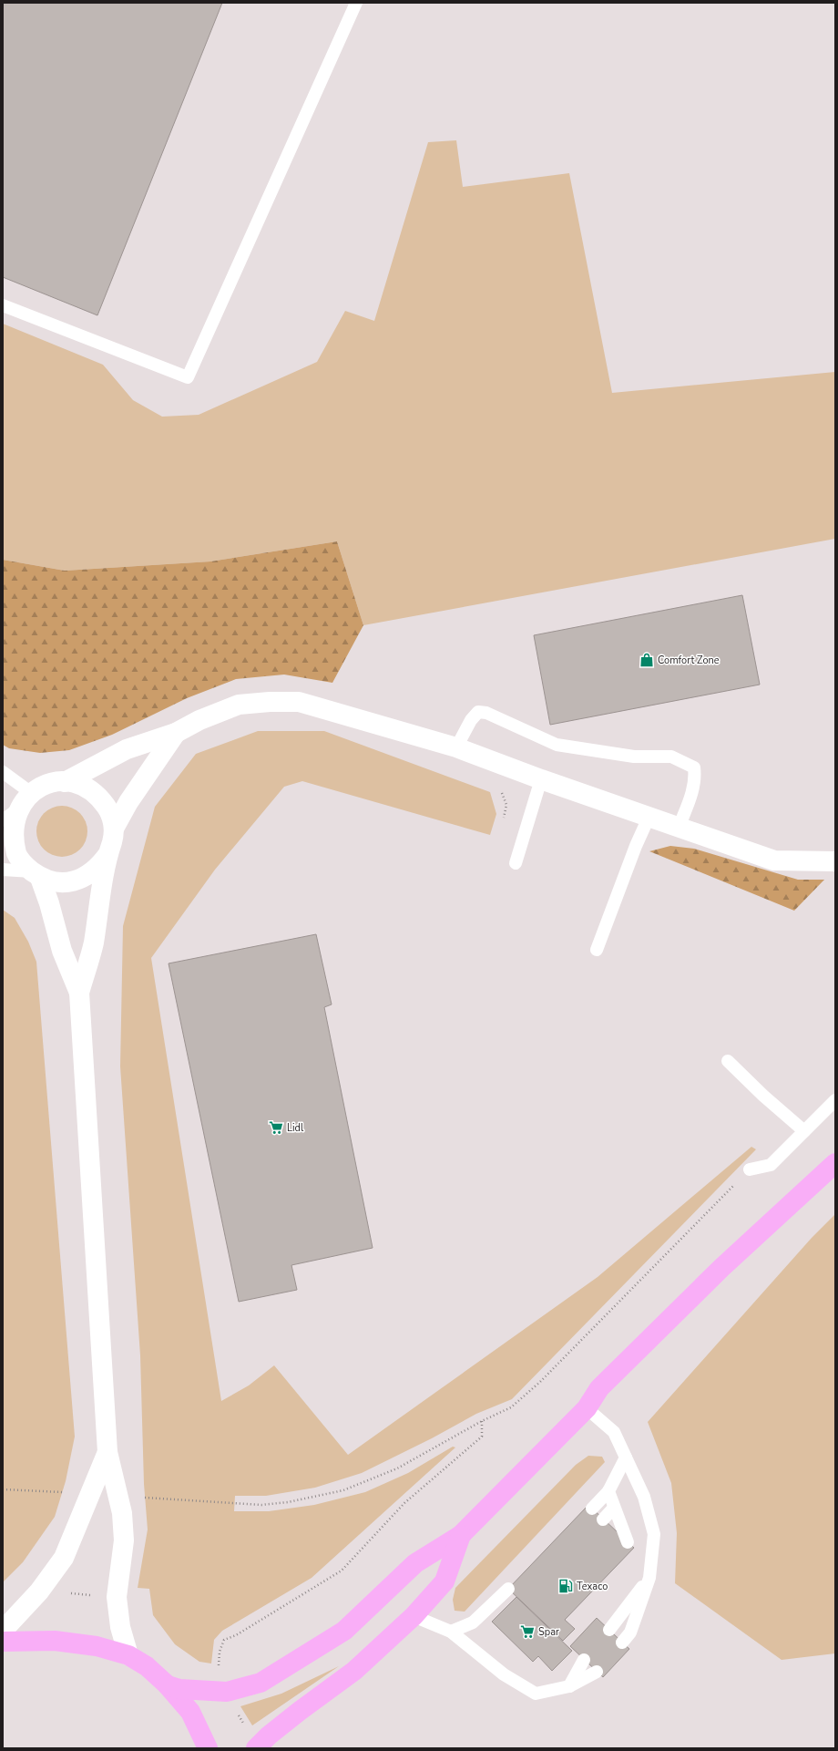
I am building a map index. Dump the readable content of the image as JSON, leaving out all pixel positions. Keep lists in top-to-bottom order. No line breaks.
{"places":{"shop":["Comfort Zone"],"supermarket":["Lidl","Spar"],"fuel station":["Texaco"]}}
